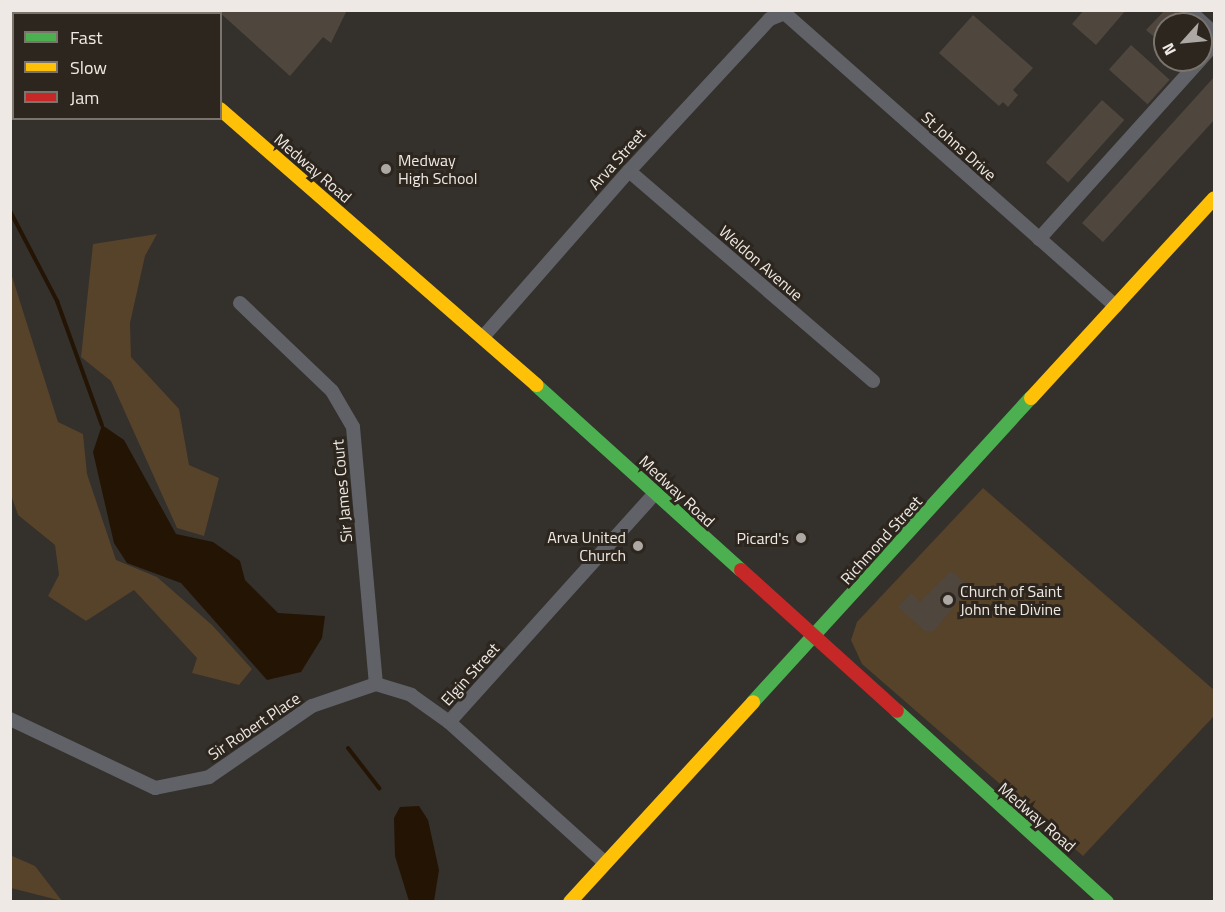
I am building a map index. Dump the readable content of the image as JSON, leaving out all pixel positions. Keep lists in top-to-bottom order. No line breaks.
{"streets":{"main road":["Medway Road","Richmond Street"],"street":["St Johns Drive","Arva Street","Weldon Avenue","Sir James Court","Elgin Street","Sir Robert Place"]},"crossings":[["St Johns Drive","Arva Street"],["St Johns Drive","Richmond Street"],["Arva Street","Medway Road"],["Arva Street","Weldon Avenue"],["Medway Road","Richmond Street"],["Medway Road","Elgin Street"],["Sir James Court","Sir Robert Place"],["Richmond Street","Elgin Street"]],"places":["Medway High School","Picard's","Arva United Church","Church of Saint John the Divine"],"legend":["Fast","Slow","Jam"],"north":"bottom left"}
